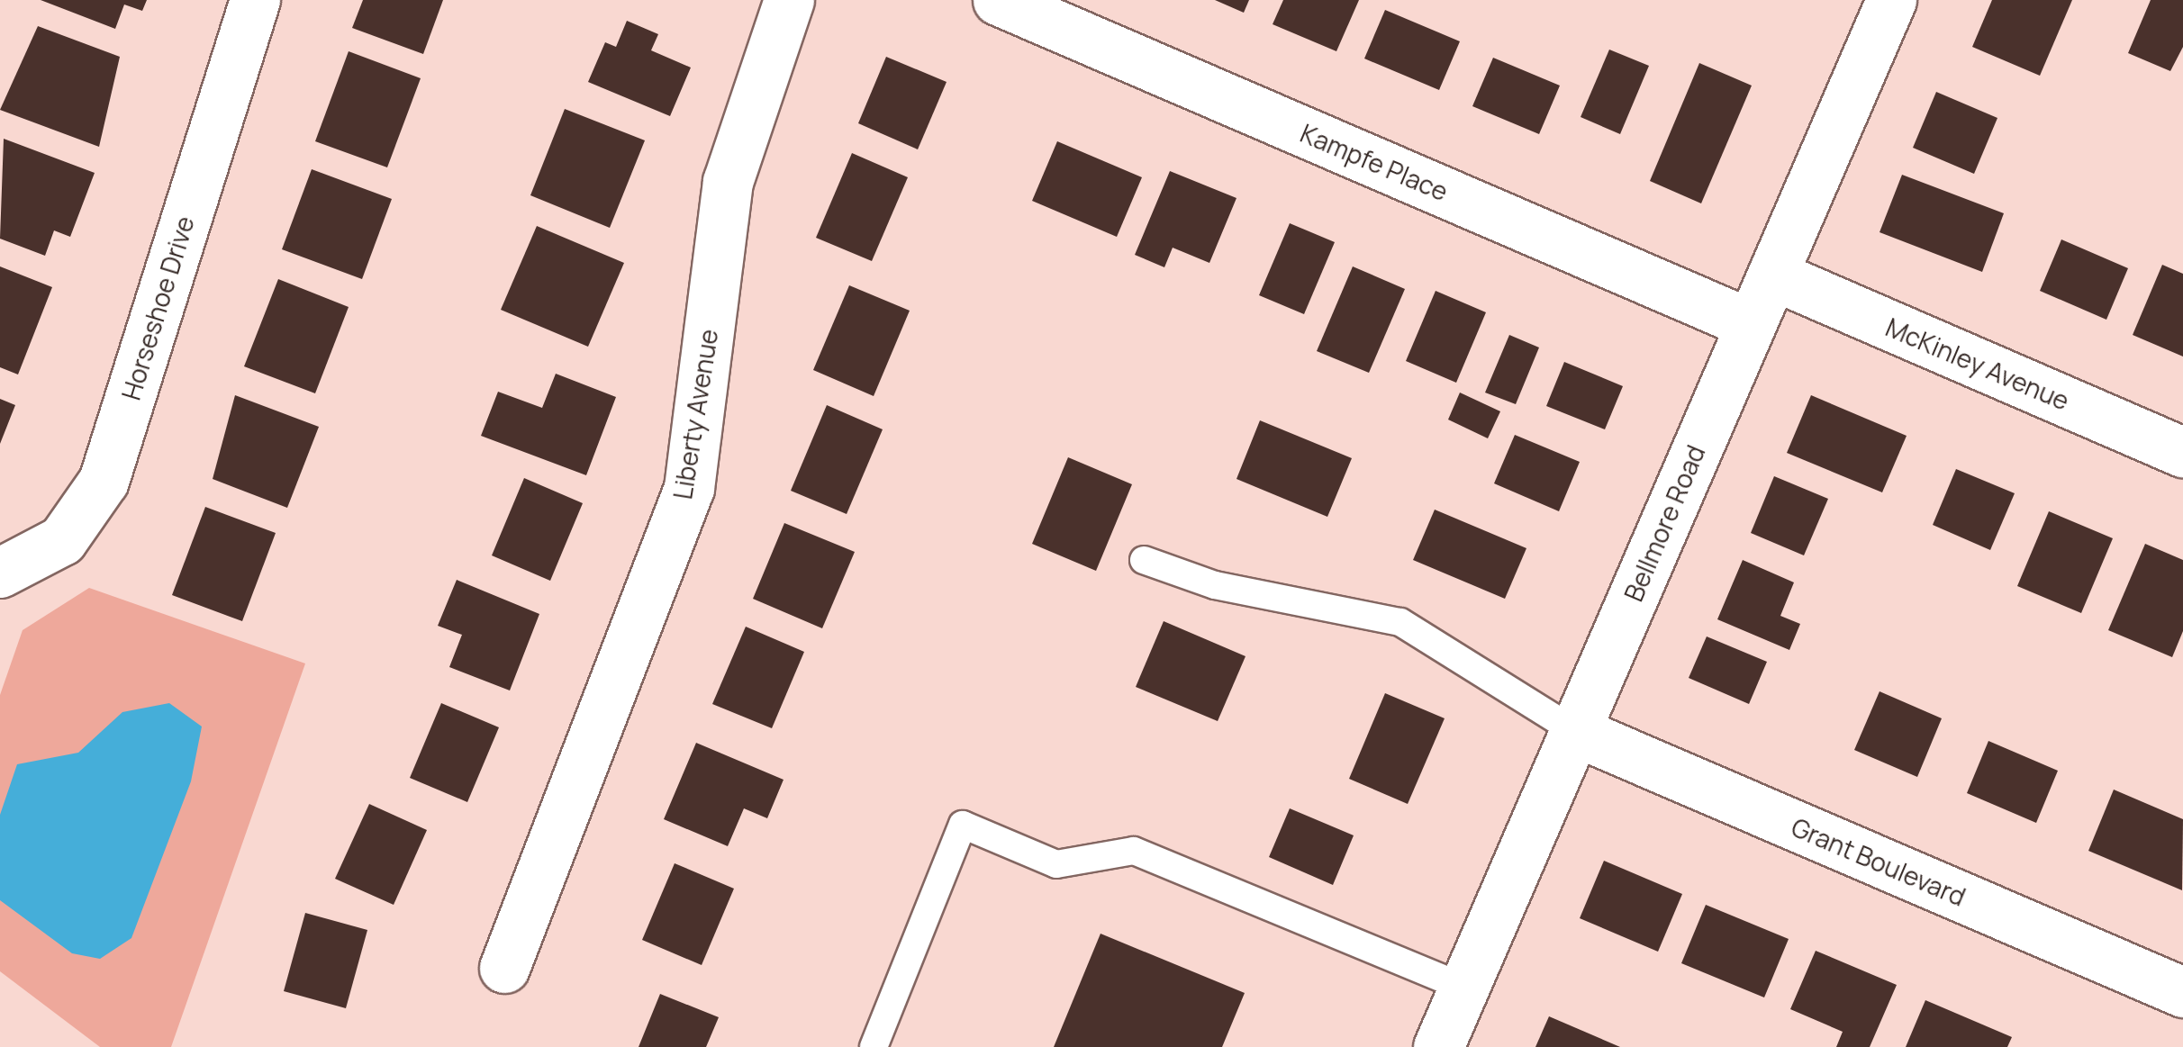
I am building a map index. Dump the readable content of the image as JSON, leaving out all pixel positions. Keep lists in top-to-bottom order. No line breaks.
{"streets":{"street":["Kampfe Place","Horseshoe Drive","McKinley Avenue","Liberty Avenue","Bellmore Road","Grant Boulevard"]},"crossings":[["Kampfe Place","Bellmore Road"],["McKinley Avenue","Bellmore Road"],["Bellmore Road","Grant Boulevard"]]}
